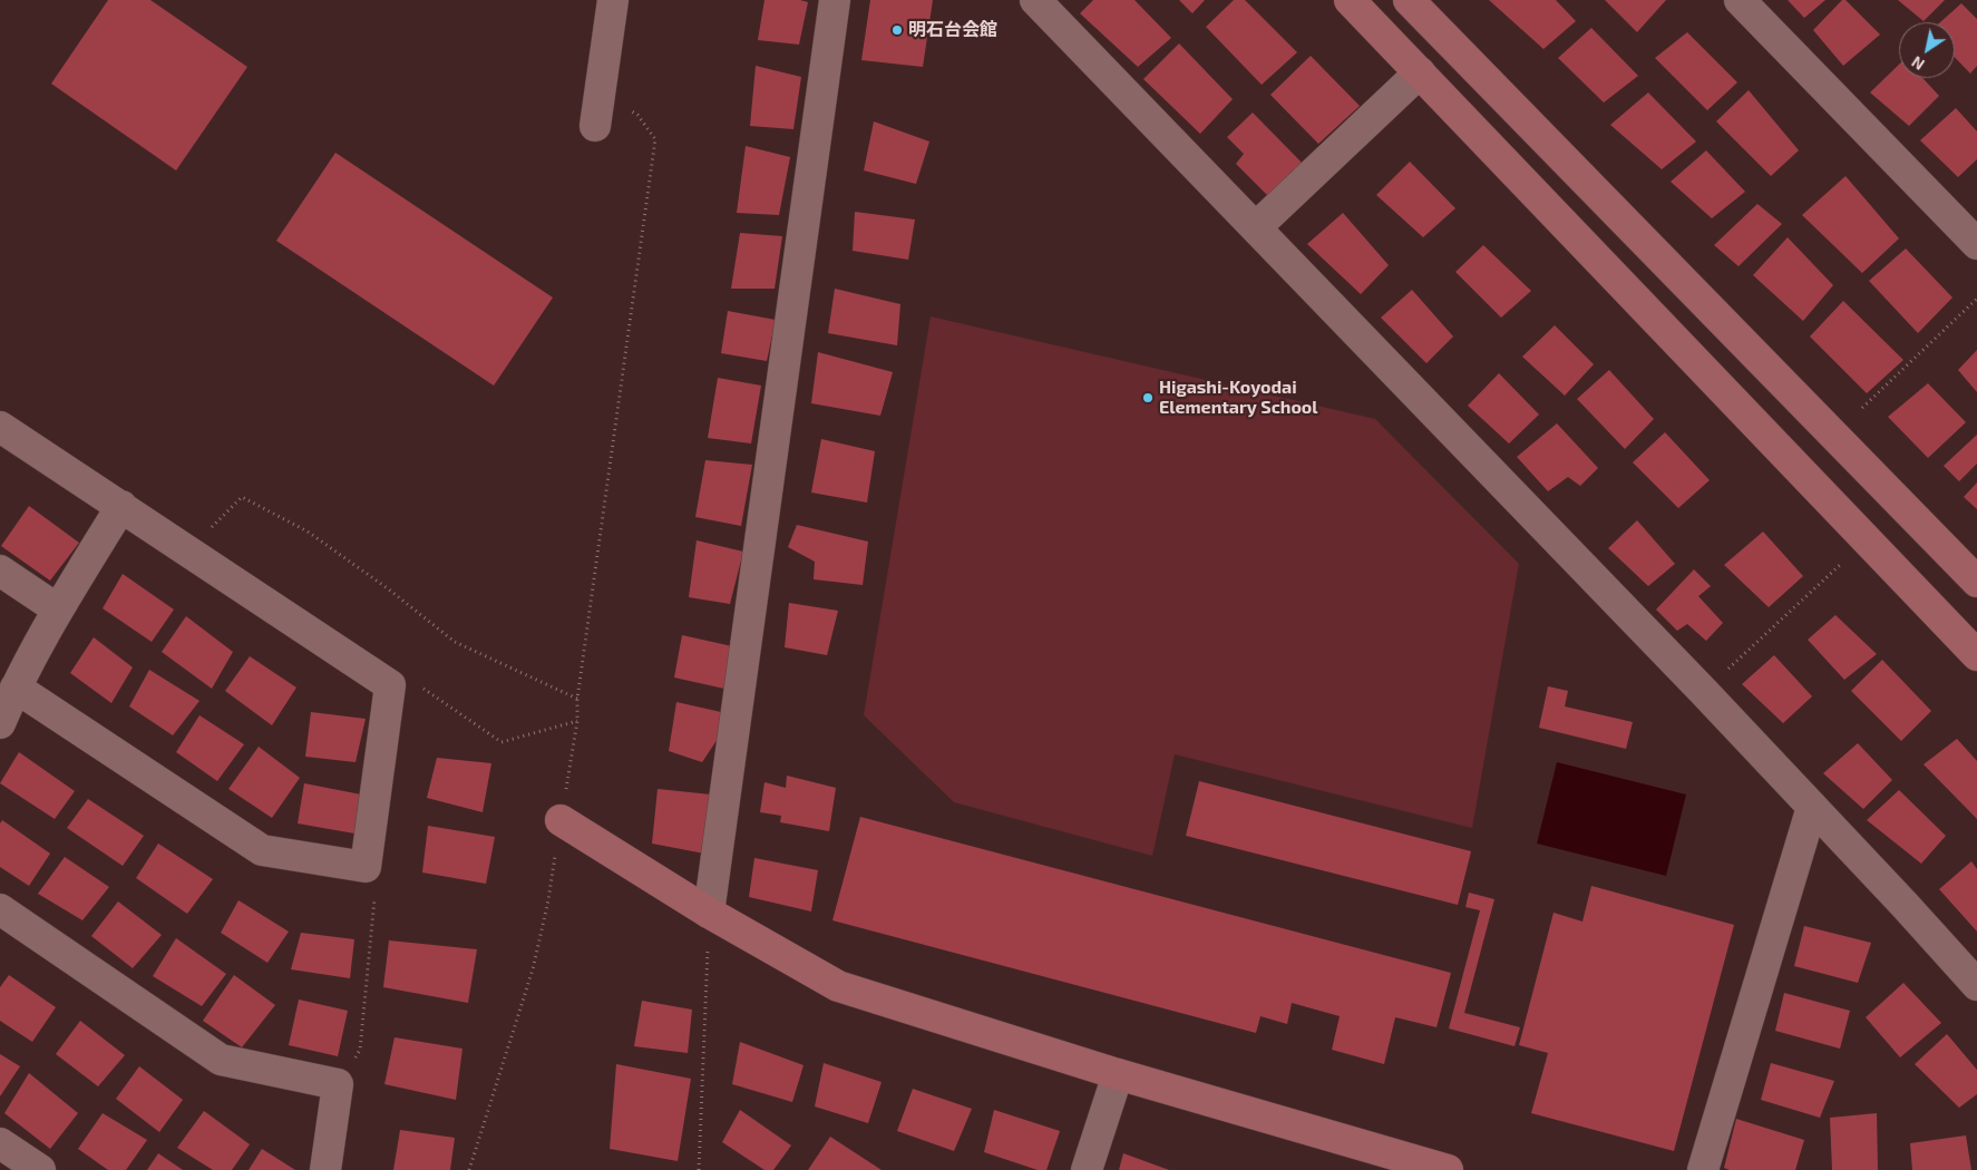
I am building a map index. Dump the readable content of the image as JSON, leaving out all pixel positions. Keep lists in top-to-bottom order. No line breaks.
{"places":["明石台会館","Higashi-Koyodai Elementary School"],"north":"bottom left"}
